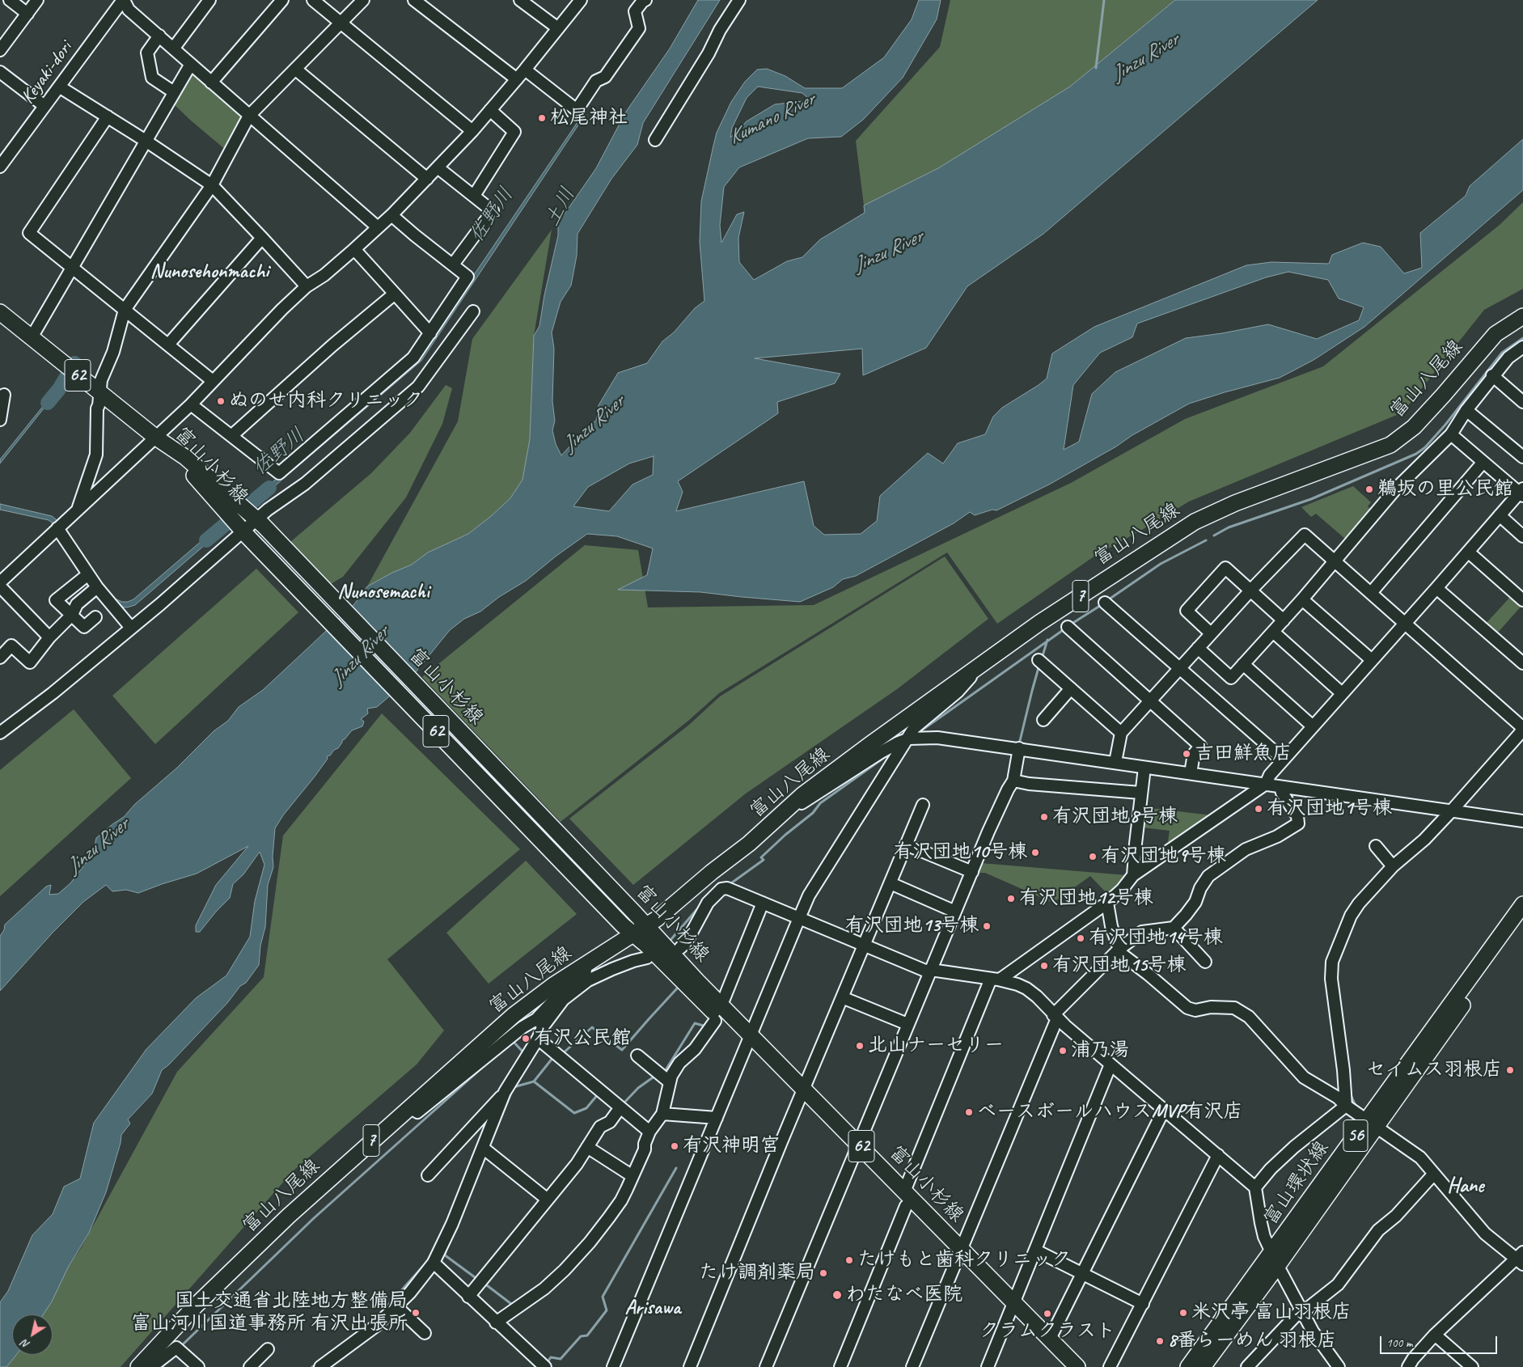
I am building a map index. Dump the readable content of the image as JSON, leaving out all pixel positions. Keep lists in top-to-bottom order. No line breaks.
{"streets":{"main road":["62","富山八尾線","富山小杉線","7","56","富山環状線"],"street":["Keyaki-dori"]},"crossings":[["62","富山小杉線"],["富山八尾線","富山小杉線"]],"districts":["Nunosehonmachi","Nunosemachi","Hane","Arisawa"],"water":["Jinzu River","Kumano River","土川","佐野川"],"places":["松尾神社","ぬのせ内科クリニック","鵜坂の里公民館","吉田鮮魚店","有沢団地1号棟","有沢団地8号棟","有沢団地10号棟","有沢団地9号棟","有沢団地12号棟","有沢団地13号棟","有沢団地14号棟","有沢団地15号棟","有沢公民館","北山ナーセリー","浦乃湯","セイムス羽根店","ベースボールハウスMVP有沢店","有沢神明宮","たけもと歯科クリニック","たけ調剤薬局","わたなべ医院","国土交通省北陸地方整備局 富山河川国道事務所 有沢出張所","米沢亭 富山羽根店","クラムクラスト","8番らーめん 羽根店"],"scale_bar":"100 m","north":"bottom left"}
